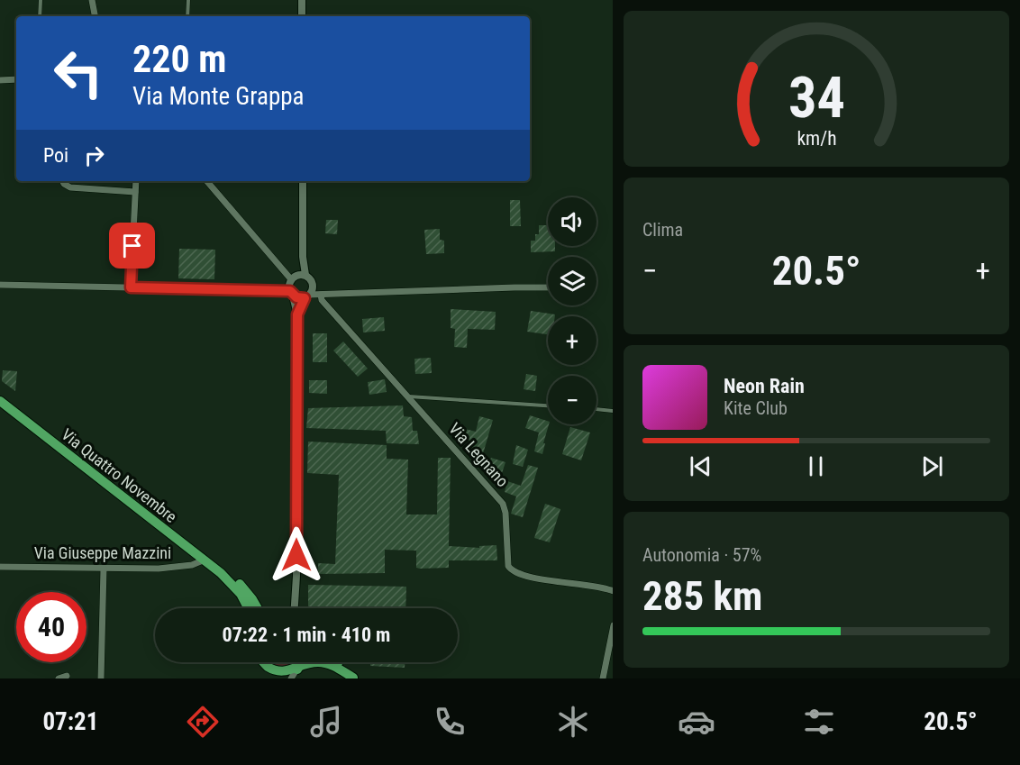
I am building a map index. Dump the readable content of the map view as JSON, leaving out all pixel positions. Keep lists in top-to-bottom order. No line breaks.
{"streets":{"main road":["Via Quattro Novembre"],"street":["Via Legnano","Via Giuseppe Mazzini"]},"crossings":[["Via Quattro Novembre","Via Giuseppe Mazzini"]],"page":{"turn":["220 m","Via Monte Grappa"],"then":"Poi","tile":["Clima",["Autonomia · 57%","285 km"]],"map_buttons":["+","−"],"heat":["−","20.5°","+"],"song":["Neon Rain","Kite Club"],"limit":"40","trip":"07:22 · 1 min · 410 m","tabs":["07:21","20.5°"],"gauge":["34","km/h"]}}
